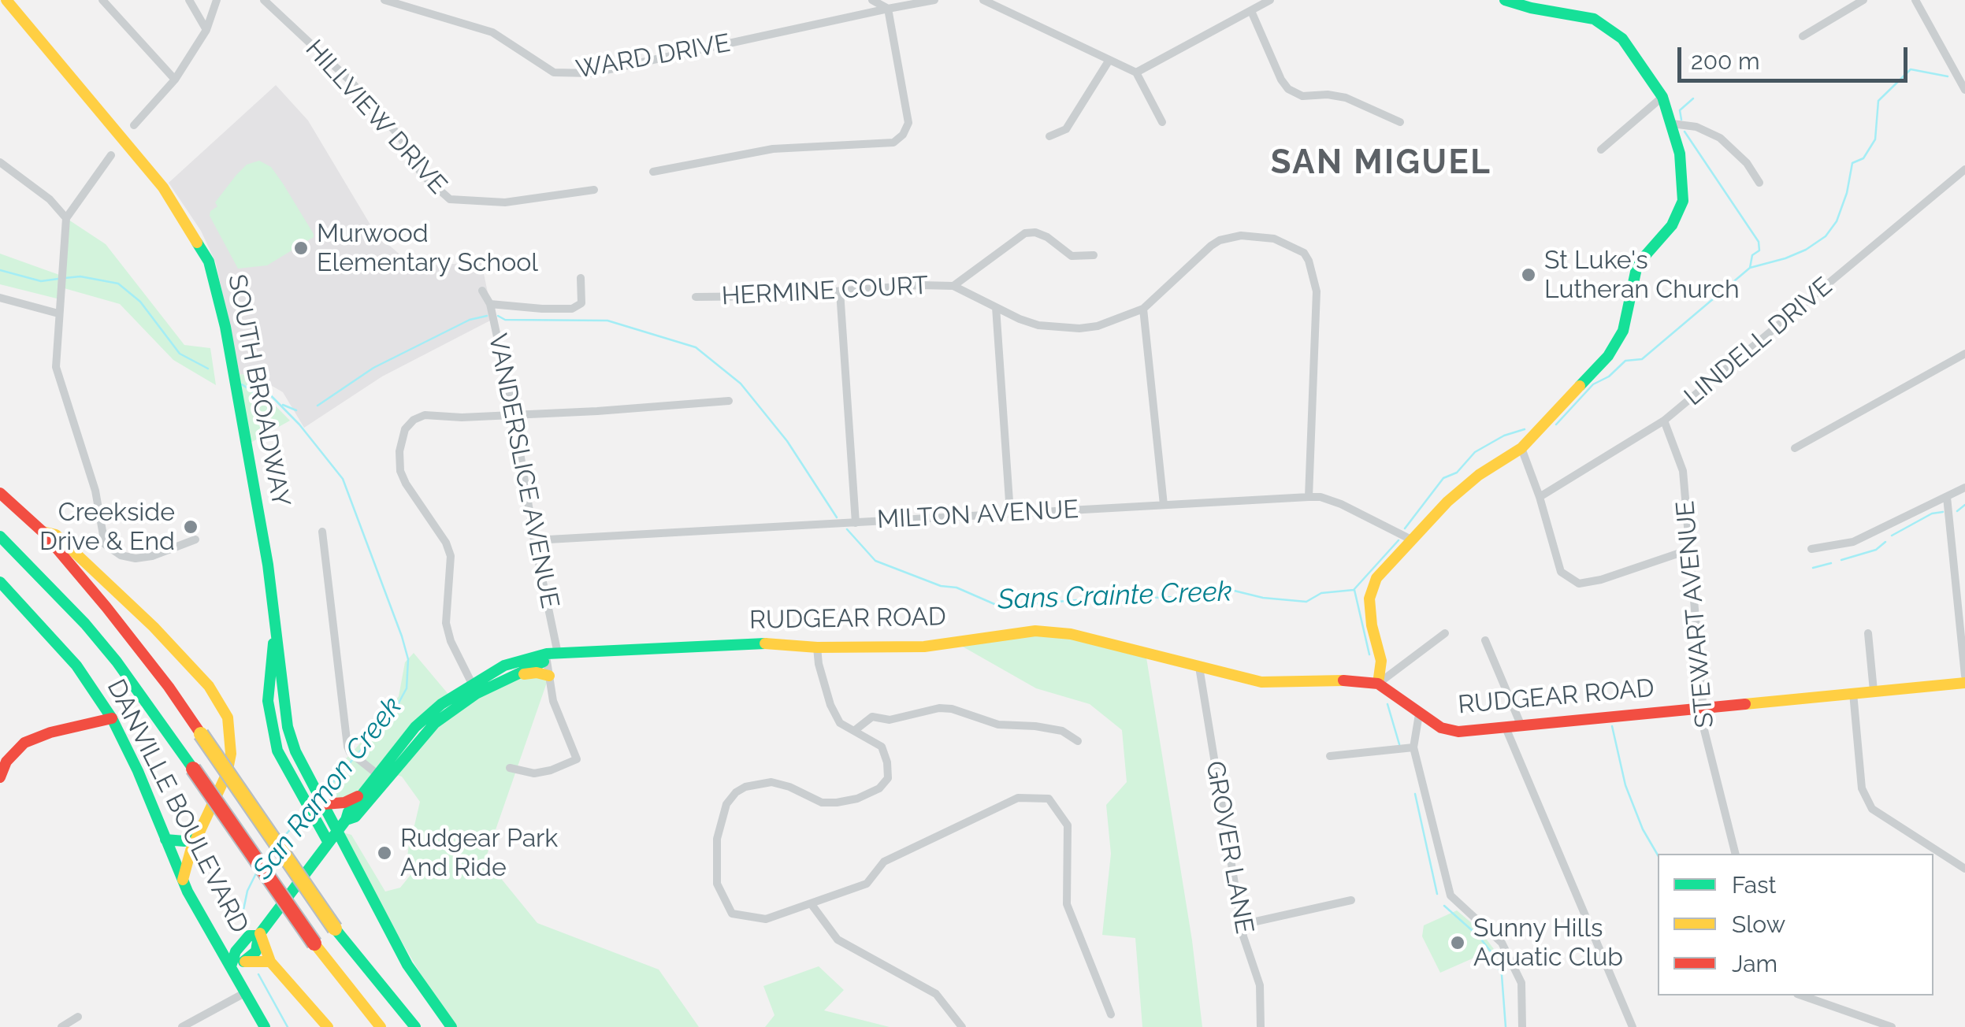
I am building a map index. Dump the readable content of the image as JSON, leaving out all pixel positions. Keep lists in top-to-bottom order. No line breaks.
{"streets":{"main road":["SOUTH BROADWAY","RUDGEAR ROAD","DANVILLE BOULEVARD"],"street":["WARD DRIVE","HILLVIEW DRIVE","HERMINE COURT","LINDELL DRIVE","VANDERSLICE AVENUE","MILTON AVENUE","STEWART AVENUE","GROVER LANE"]},"crossings":[["LINDELL DRIVE","STEWART AVENUE"],["SOUTH BROADWAY","RUDGEAR ROAD"],["VANDERSLICE AVENUE","MILTON AVENUE"],["VANDERSLICE AVENUE","RUDGEAR ROAD"],["STEWART AVENUE","RUDGEAR ROAD"],["RUDGEAR ROAD","DANVILLE BOULEVARD"],["RUDGEAR ROAD","GROVER LANE"]],"districts":["SAN MIGUEL"],"water":["Sans Crainte Creek","San Ramon Creek"],"places":["Murwood Elementary School","St Luke's Lutheran Church","Creekside Drive & End","Rudgear Park And Ride","Sunny Hills Aquatic Club"],"legend":["Fast","Slow","Jam"],"scale_bar":"200 m"}
